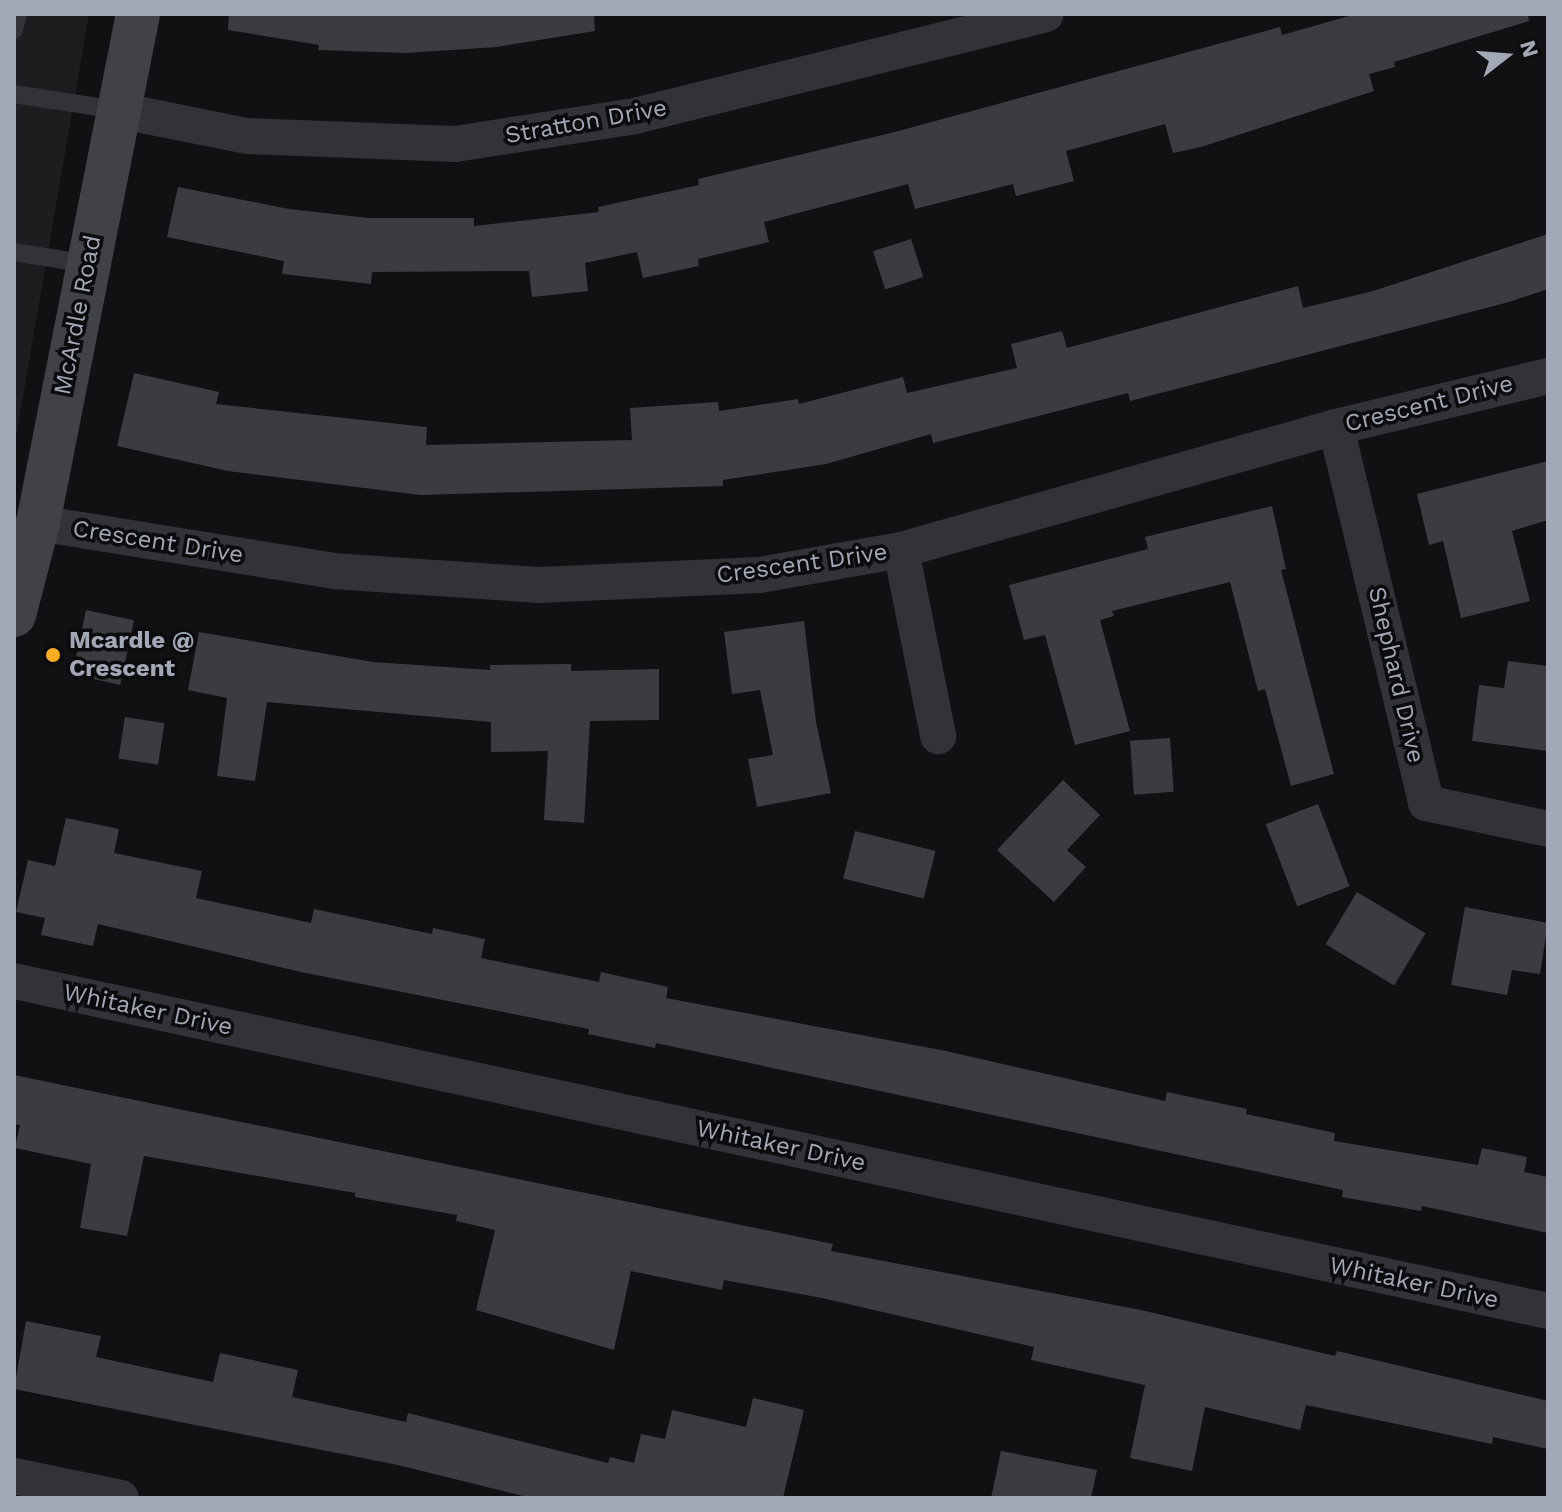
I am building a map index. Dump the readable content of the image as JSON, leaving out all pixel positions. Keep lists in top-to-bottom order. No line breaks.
{"streets":{"main road":["McArdle Road"],"street":["Stratton Drive","Crescent Drive","Shephard Drive","Whitaker Drive"]},"crossings":[["Stratton Drive","McArdle Road"],["McArdle Road","Crescent Drive"],["Crescent Drive","Shephard Drive"]],"places":["Mcardle @ Crescent"],"north":"right"}
